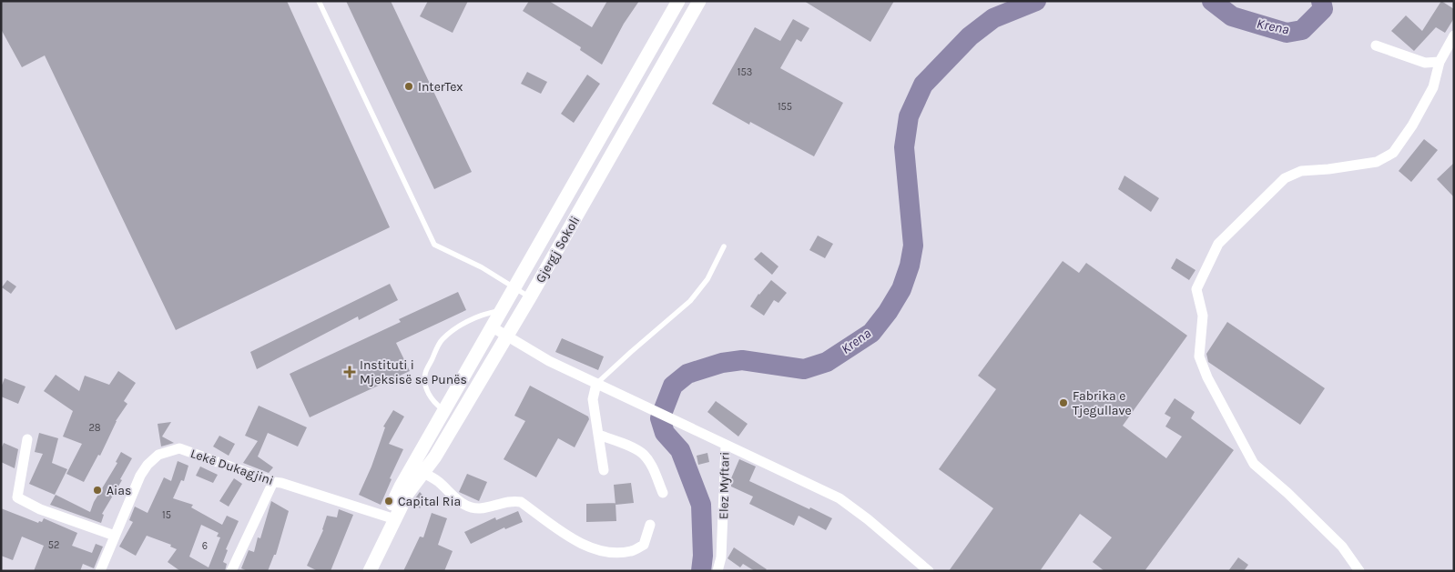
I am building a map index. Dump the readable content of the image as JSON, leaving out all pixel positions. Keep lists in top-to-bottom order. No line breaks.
{"streets":{"main road":["Gjergj Sokoli"],"street":["Lekë Dukagjini","Elez Myftari"]},"water":["Krena"],"places":{"other":["InterTex","Fabrika e Tjegullave","Aias","Capital Ria"],"health":["Instituti i Mjeksisë se Punës"]},"house_numbers":["153","155","28","15","52","6"]}
